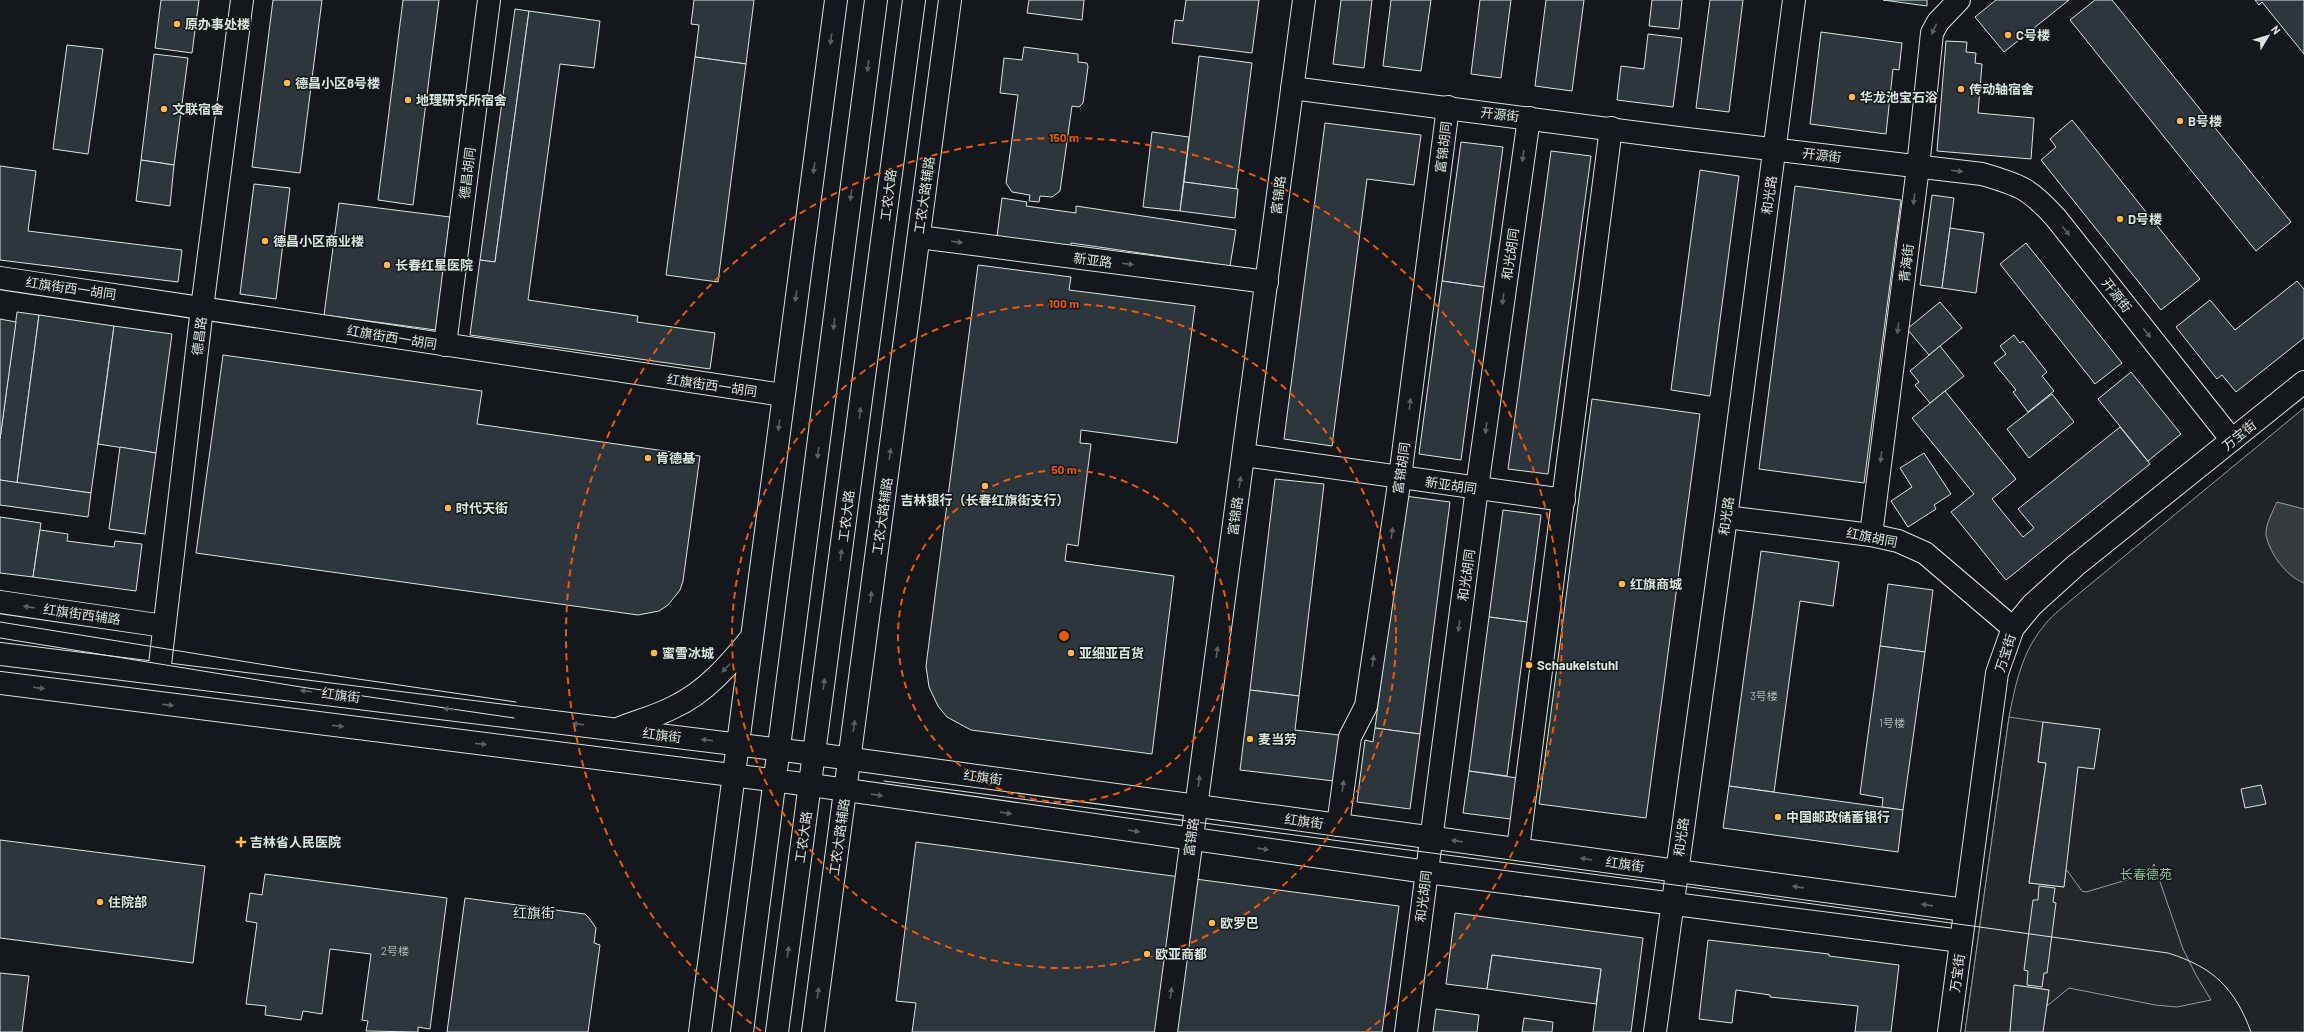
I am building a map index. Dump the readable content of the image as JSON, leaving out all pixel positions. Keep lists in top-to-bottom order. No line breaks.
{"streets":{"street":["开源街","富锦胡同","德昌胡同","工农大路","工农大路辅路","富锦路","和光路","和光胡同","新亚路","青海街","红旗街西一胡同","德昌路","万宝街","新亚胡同","红旗胡同","红旗街西辅路","红旗街"]},"crossings":[["开源街","富锦胡同"],["开源街","富锦路"],["开源街","和光路"],["开源街","和光胡同"],["开源街","青海街"],["开源街","万宝街"],["富锦胡同","新亚胡同"],["富锦胡同","红旗街"],["德昌胡同","红旗街西一胡同"],["工农大路","红旗街"],["工农大路辅路","新亚路"],["工农大路辅路","红旗街"],["富锦路","新亚路"],["富锦路","新亚胡同"],["富锦路","红旗街"],["和光路","红旗胡同"],["和光路","红旗街"],["和光胡同","新亚胡同"],["和光胡同","红旗街"],["青海街","红旗胡同"],["红旗街西一胡同","德昌路"],["德昌路","红旗街西辅路"],["德昌路","红旗街"],["万宝街","红旗胡同"],["万宝街","红旗街"]],"one_way":["开源街","富锦路","新亚路","青海街"],"districts":["红旗街"],"parks":["长春德苑"],"places":{"other":["原办事处楼","C号楼","德昌小区8号楼","传动轴宿舍","华龙池宝石浴","地理研究所宿舍","文联宿舍","B号楼","D号楼","德昌小区商业楼","长春红星医院","肯德基","吉林银行（长春红旗街支行）","时代天街","红旗商城","蜜雪冰城","亚细亚百货","Schaukelstuhl","麦当劳","中国邮政储蓄银行","住院部","欧罗巴","欧亚商都"],"health":["吉林省人民医院"]},"house_numbers":["3号楼","1号楼","2号楼"],"north":"top right","rings":["150 m","100 m","50 m"]}
